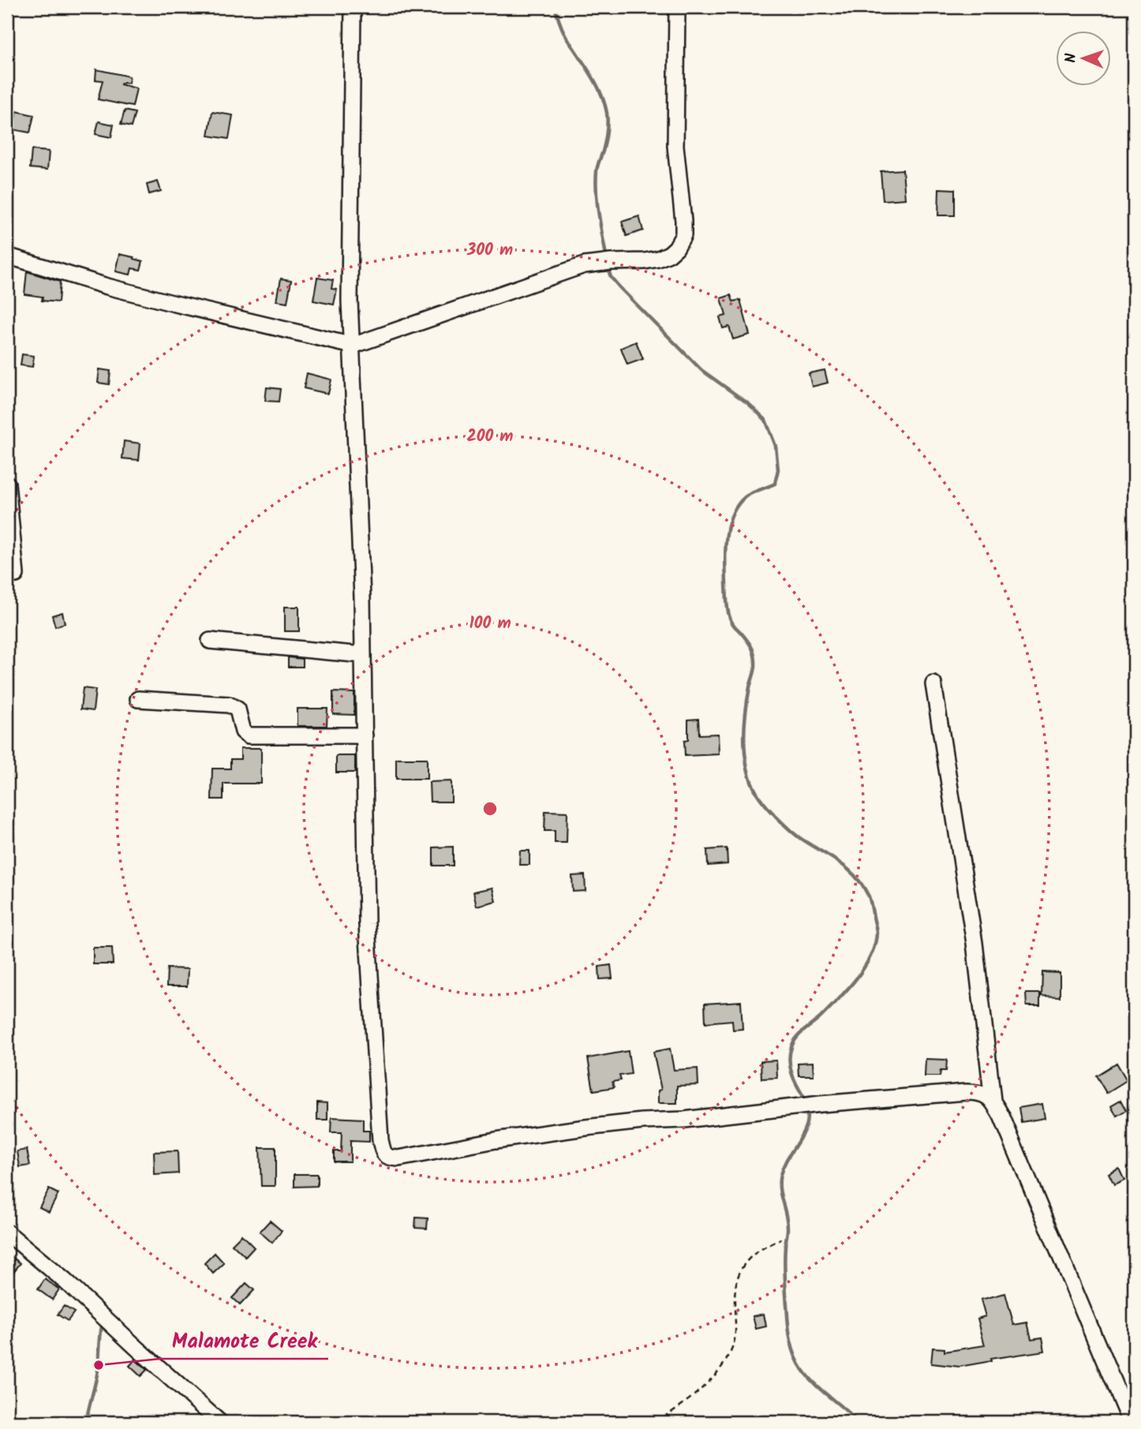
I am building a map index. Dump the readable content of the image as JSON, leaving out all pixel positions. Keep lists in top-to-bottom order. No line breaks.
{"places":["Malamote Creek"],"north":"left","rings":["300 m","200 m","100 m"]}
